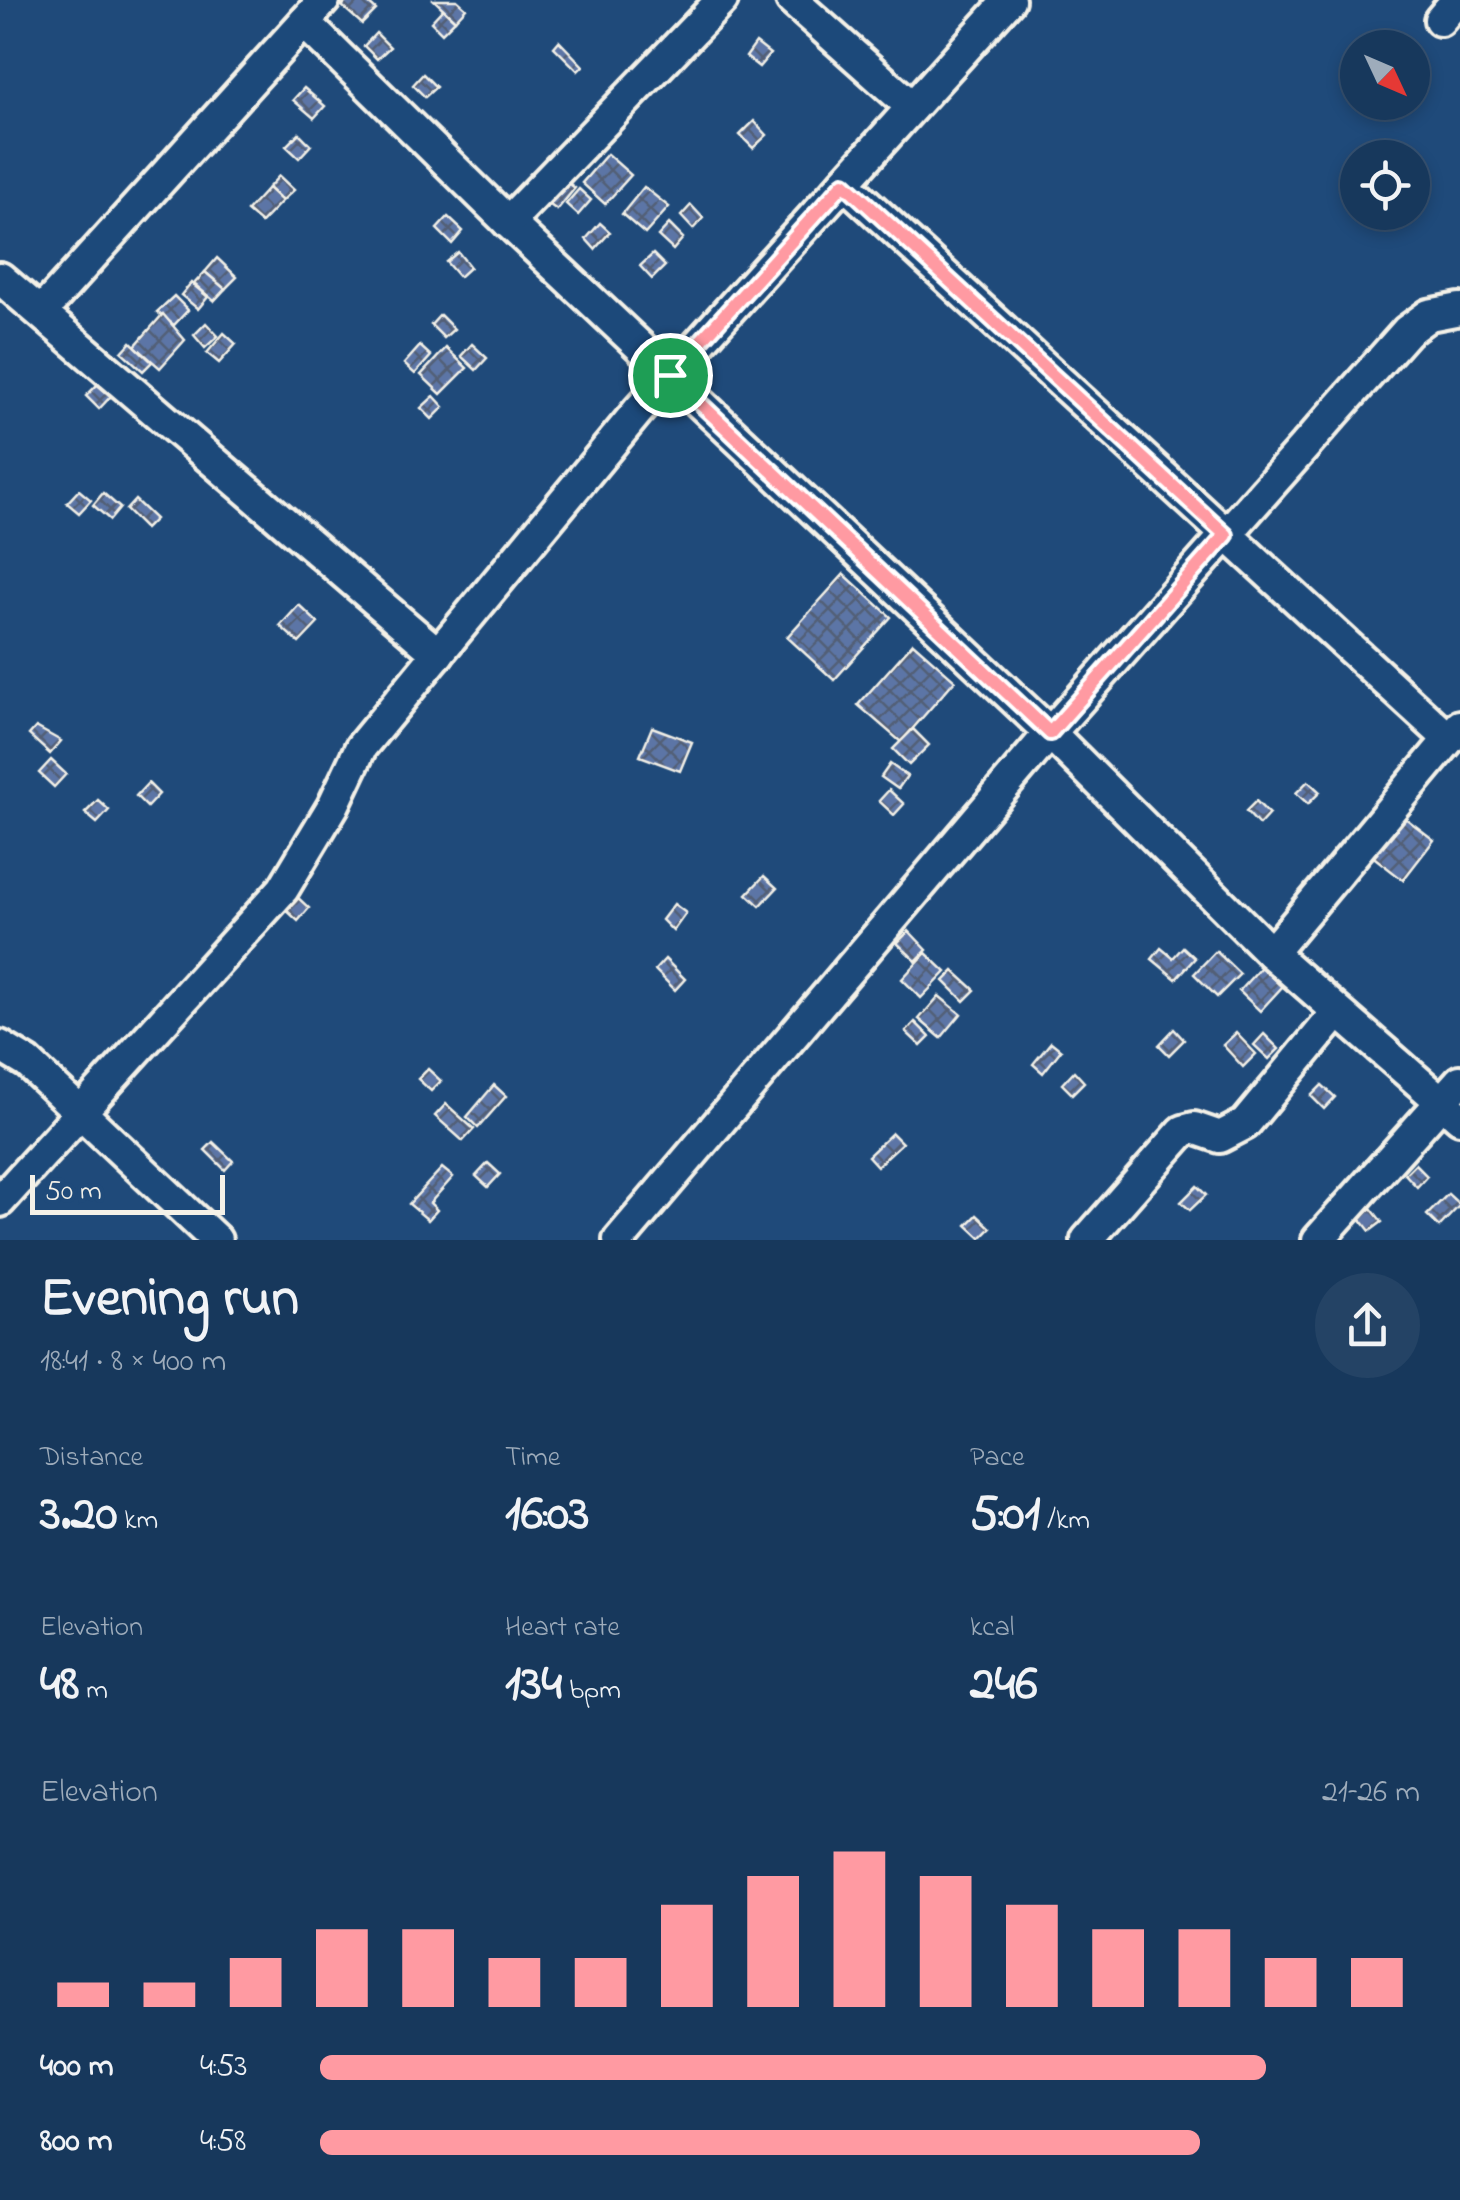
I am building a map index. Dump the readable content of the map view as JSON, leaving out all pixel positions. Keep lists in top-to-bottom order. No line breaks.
{"scale_bar":"50 m","north":"bottom right","page":{"scale":"50 m","heading":["Evening run","18:41 · 8 × 400 m"],"stats":[["Distance","3.20 km"],["Time","16:03"],["Pace","5:01 /km"],["Elevation","48 m"],["Heart rate","134 bpm"],["kcal","246"]],"chart":["Elevation","21–26 m"],"list":[{"name":"400 m","note":"4:53"},{"name":"800 m","note":"4:58"}]}}
